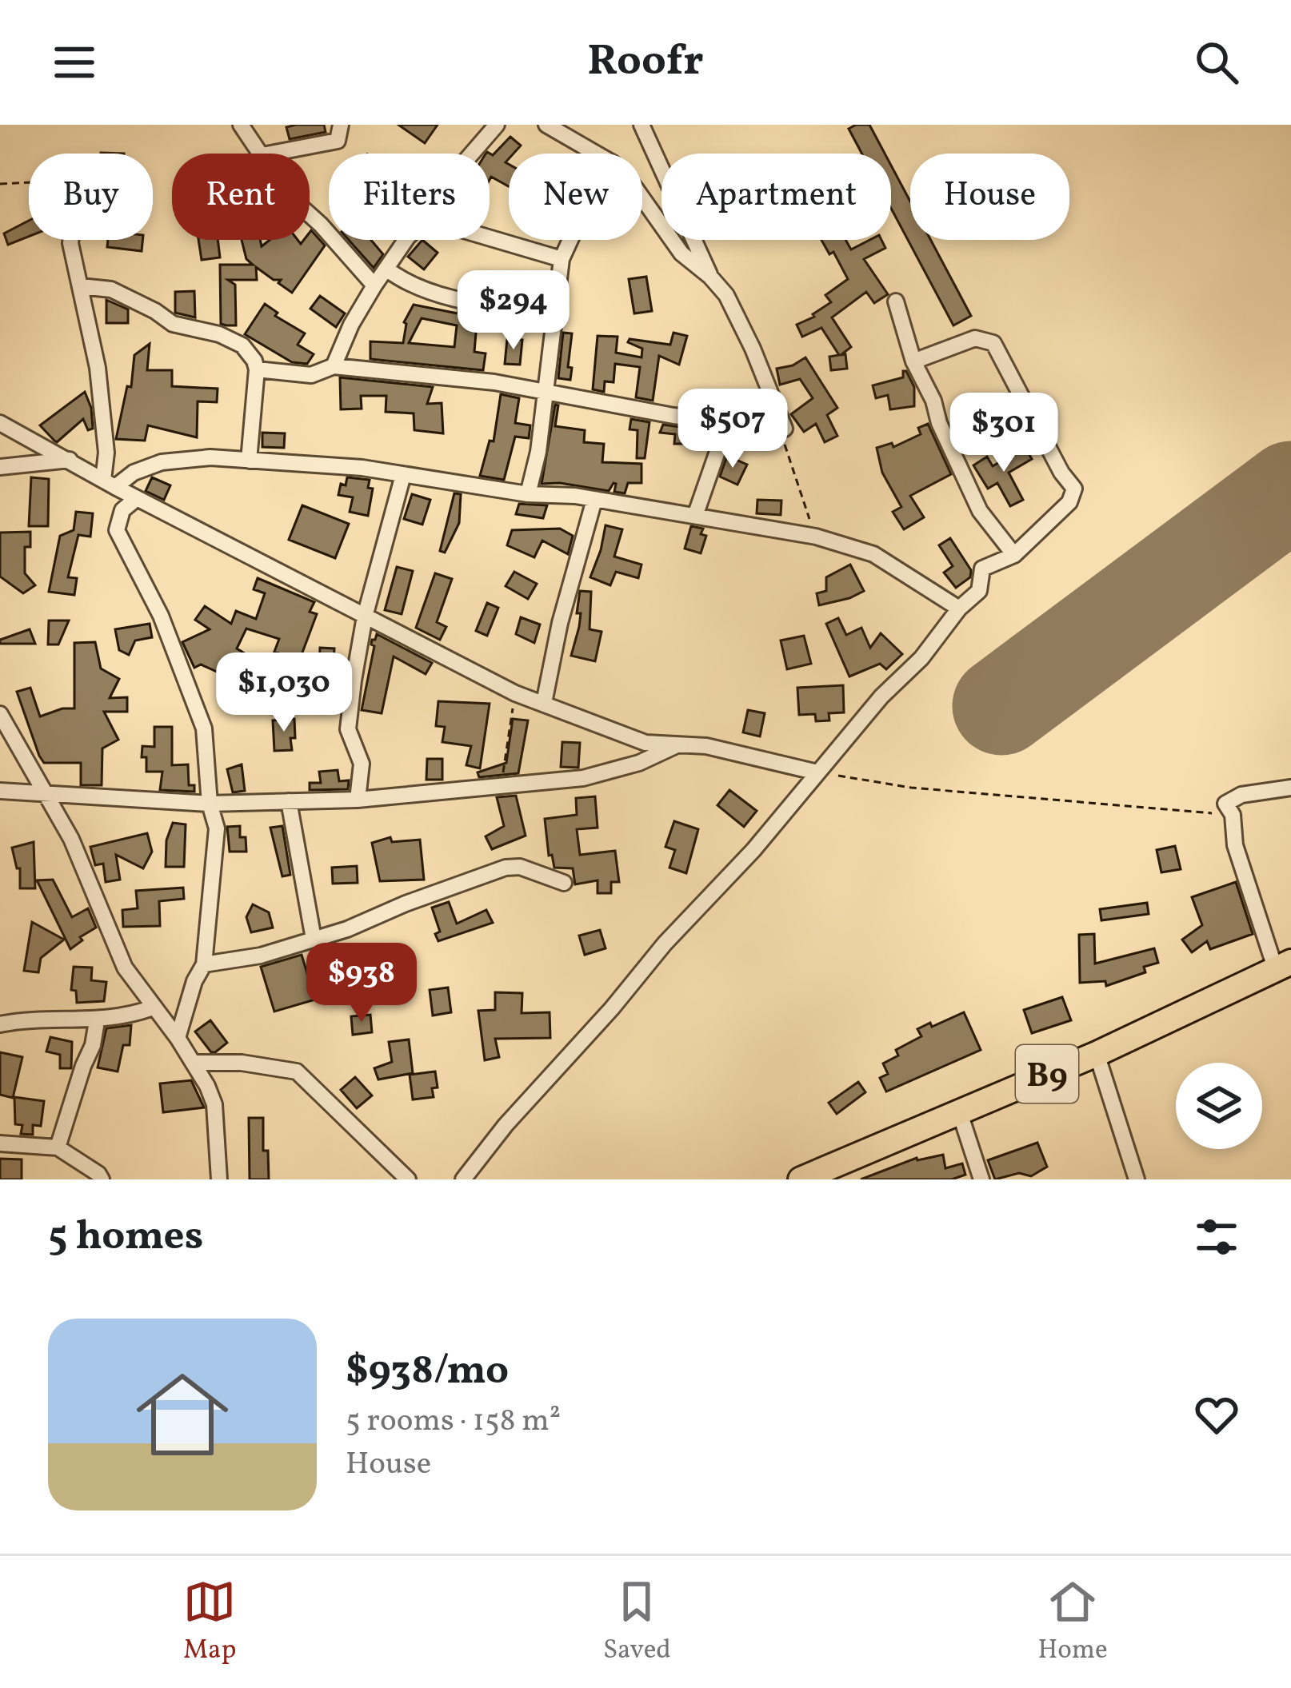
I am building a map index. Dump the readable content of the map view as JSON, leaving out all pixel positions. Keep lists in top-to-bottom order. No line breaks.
{"streets":{"highway":["B9"]},"page":{"header":"Roofr","chip":["Buy","Rent","Filters","New","Apartment","House"],"price":["$294","$507","$301","$1,030","$938"],"heading":"5 homes","list":[{"name":"$938/mo","note":"5 rooms · 158 m² · House"}],"tabs":["Map","Saved","Home"]}}
